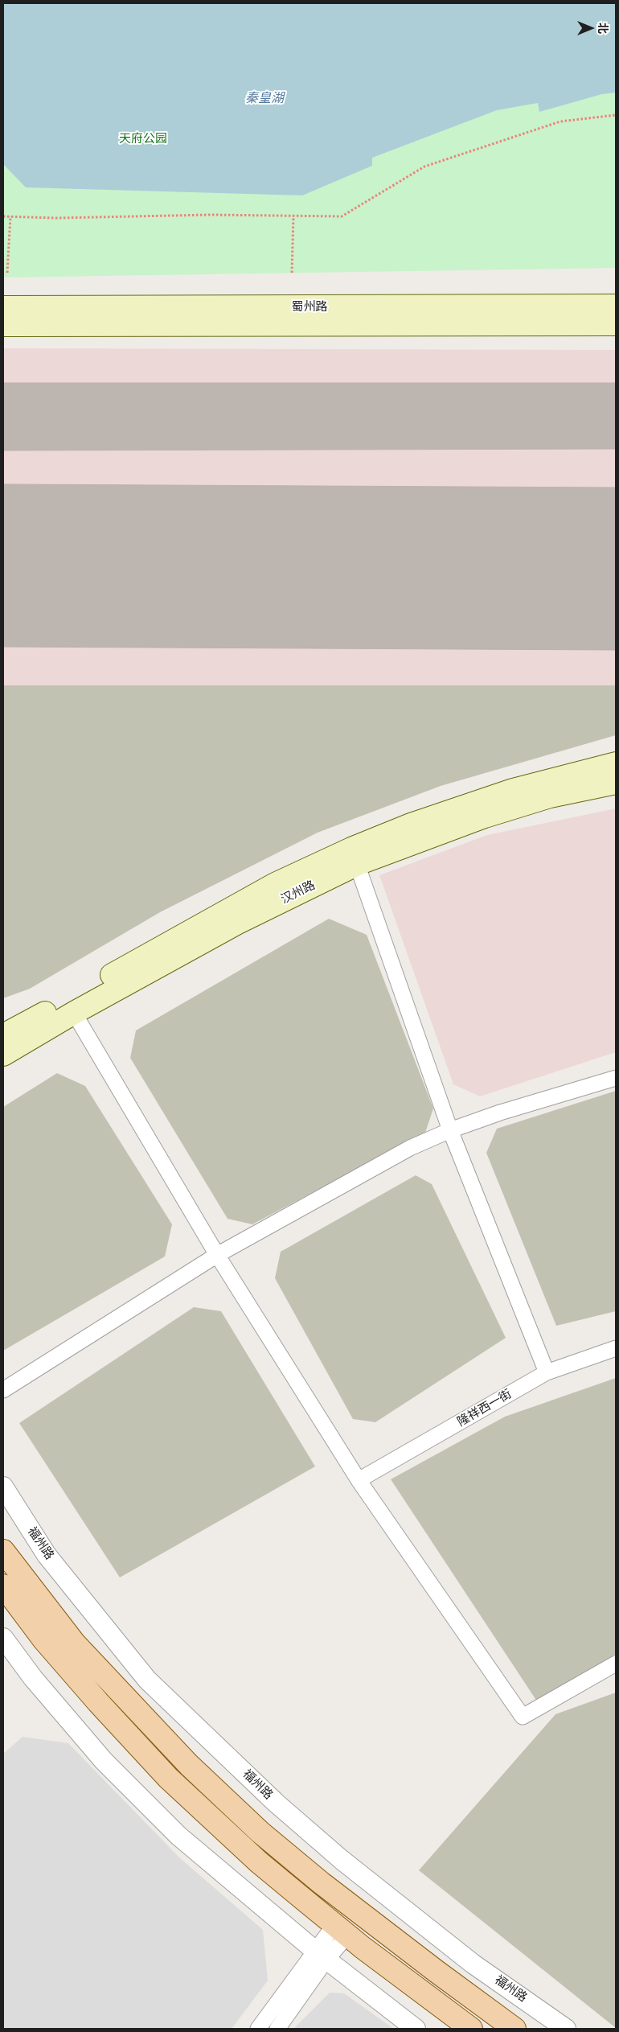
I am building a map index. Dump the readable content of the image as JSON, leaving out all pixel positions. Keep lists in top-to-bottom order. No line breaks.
{"streets":{"main road":["蜀州路","汉州路"],"street":["隆祥西一街","福州路"]},"water":["秦皇湖"],"parks":["天府公园"],"north":"right"}
